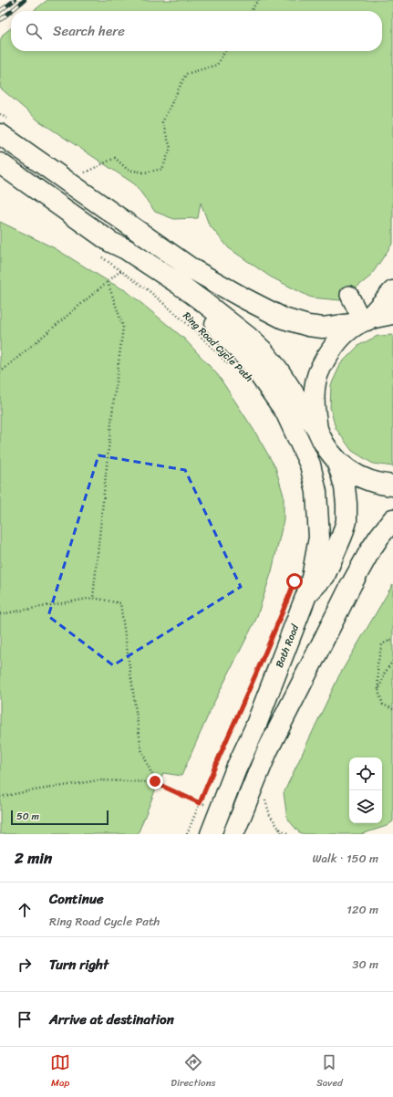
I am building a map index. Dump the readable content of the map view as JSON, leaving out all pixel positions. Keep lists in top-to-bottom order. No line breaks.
{"streets":{"highway":["Bath Road"],"path":["Ring Road Cycle Path"]},"scale_bar":"50 m","page":{"search":"Search here","scale":"50 m","heading":["2 min","Walk · 150 m"],"list":[["Continue","Ring Road Cycle Path","120 m"],["Turn right","30 m"],"Arrive at destination"],"nav":["Map","Directions","Saved"]}}
